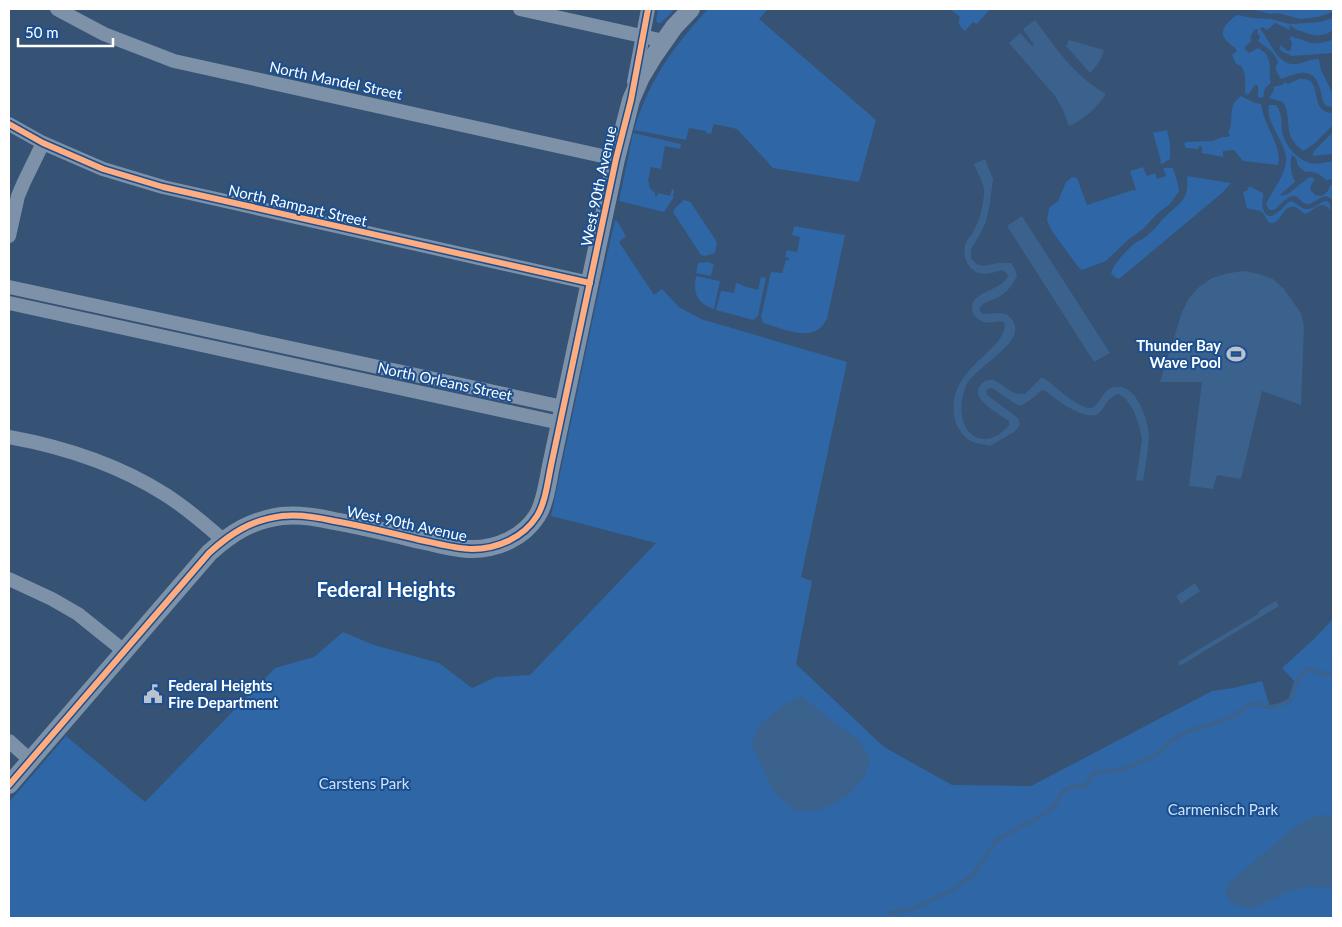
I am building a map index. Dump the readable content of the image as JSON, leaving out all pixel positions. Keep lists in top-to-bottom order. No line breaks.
{"streets":{"street":["North Mandel Street","West 90th Avenue","North Rampart Street","North Orleans Street"]},"crossings":[["North Mandel Street","West 90th Avenue"],["West 90th Avenue","North Rampart Street"],["West 90th Avenue","North Orleans Street"]],"districts":["Federal Heights"],"parks":["Carstens Park","Carmenisch Park"],"places":{"sports":["Thunder Bay Wave Pool"],"public building":["Federal Heights Fire Department"]},"scale_bar":"50 m"}
